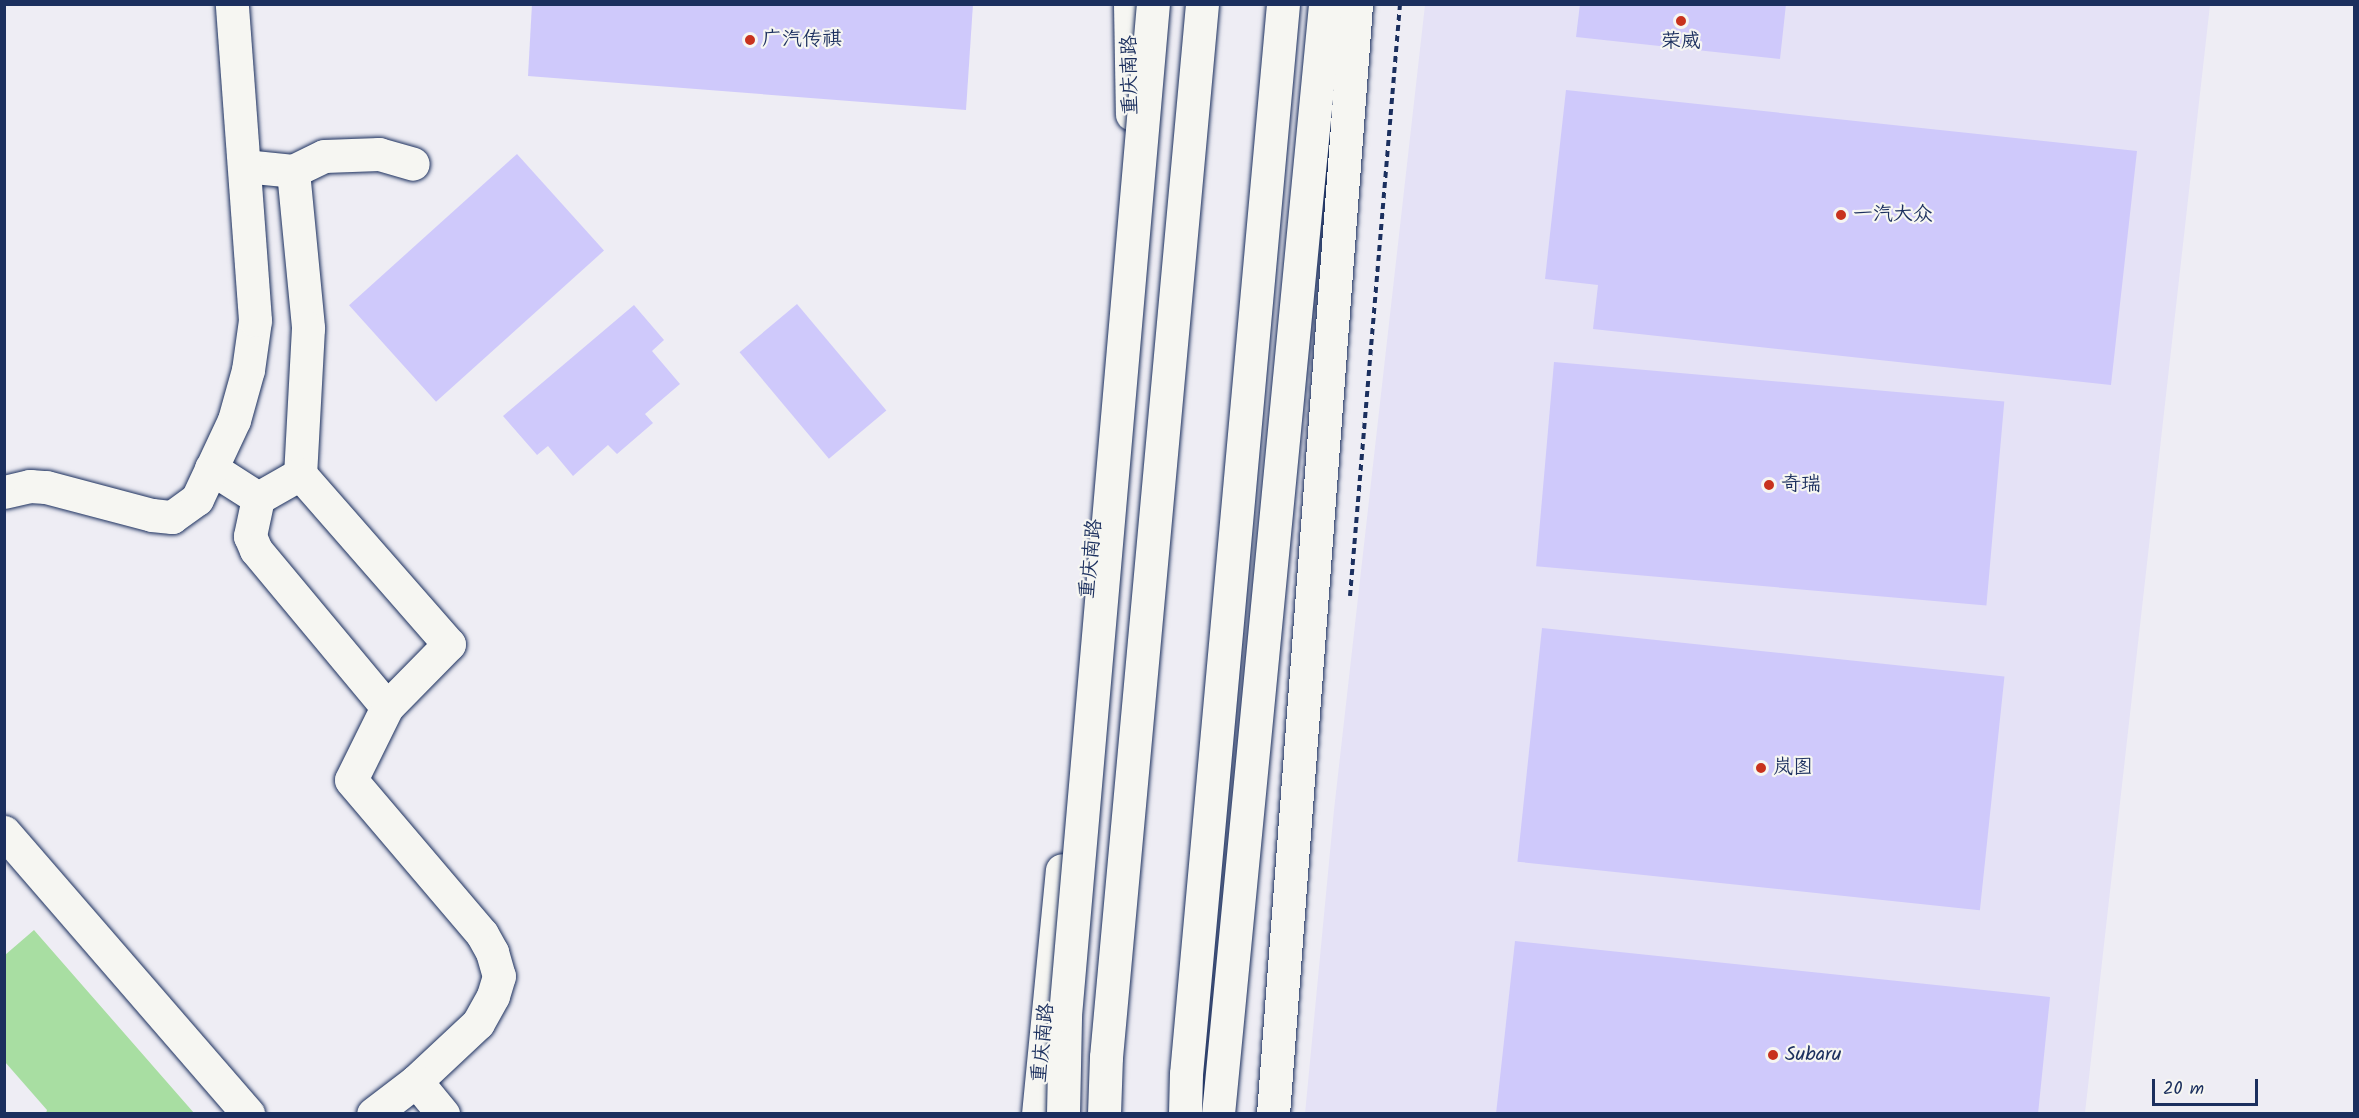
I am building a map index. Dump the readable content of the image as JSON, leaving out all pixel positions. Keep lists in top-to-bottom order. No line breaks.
{"streets":{"main road":["重庆南路"]},"places":["荣威","广汽传祺","一汽大众","奇瑞","岚图","Subaru"],"scale_bar":"20 m"}
